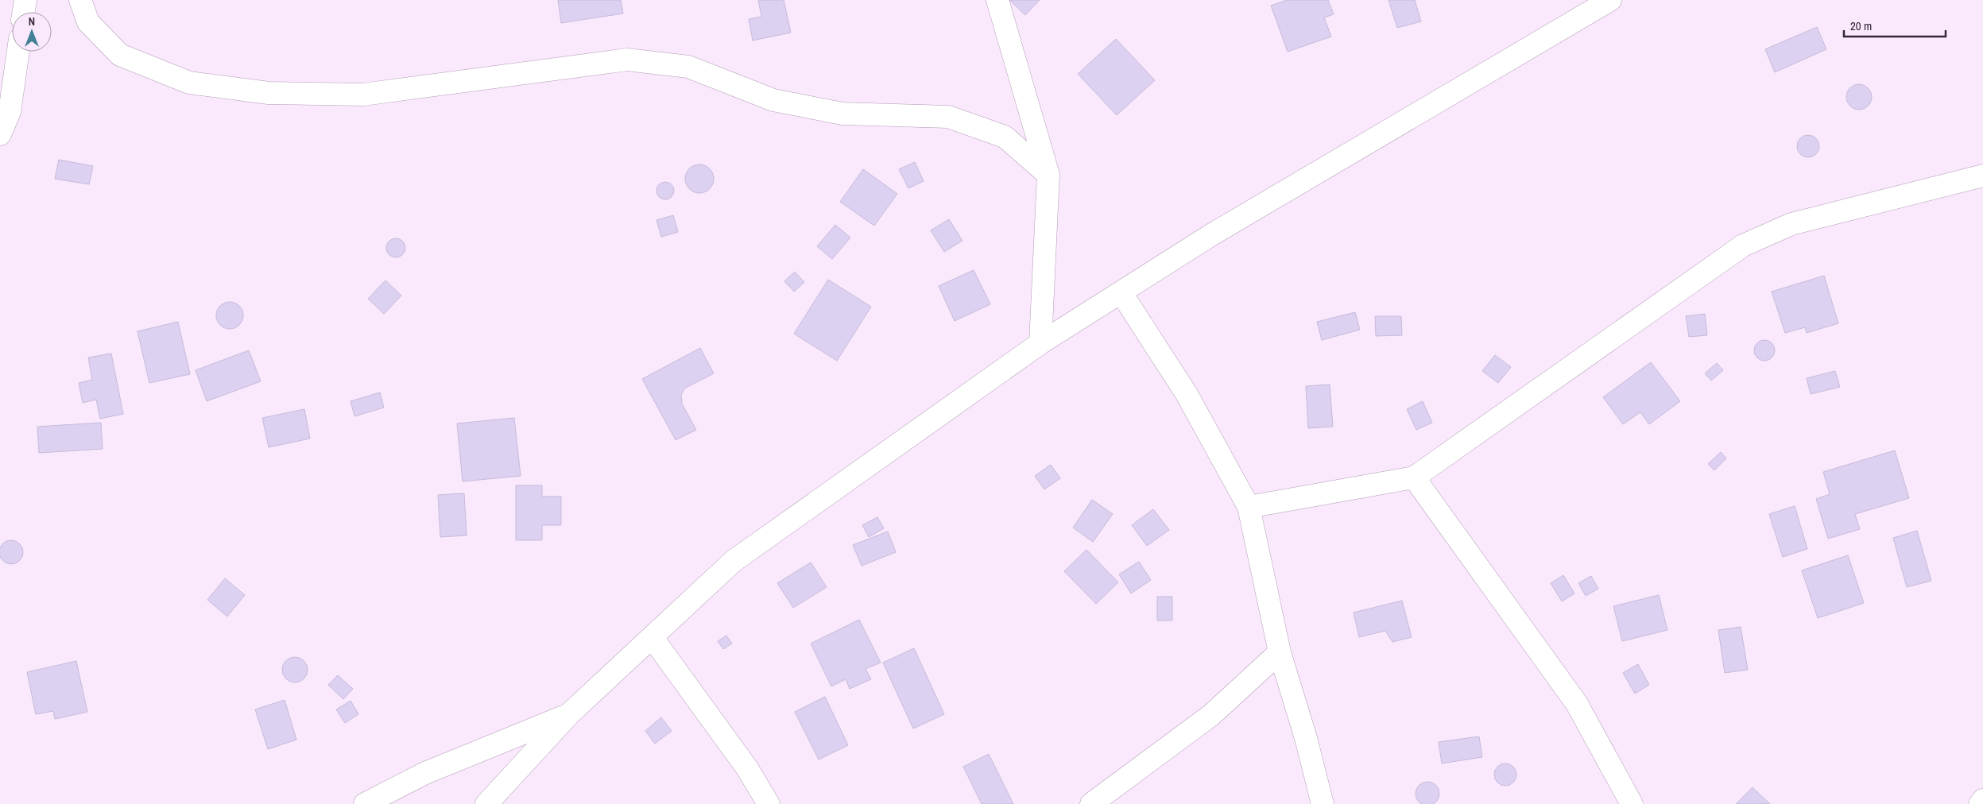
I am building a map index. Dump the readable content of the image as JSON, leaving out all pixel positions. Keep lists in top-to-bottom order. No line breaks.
{"scale_bar":"20 m","north":"top"}
